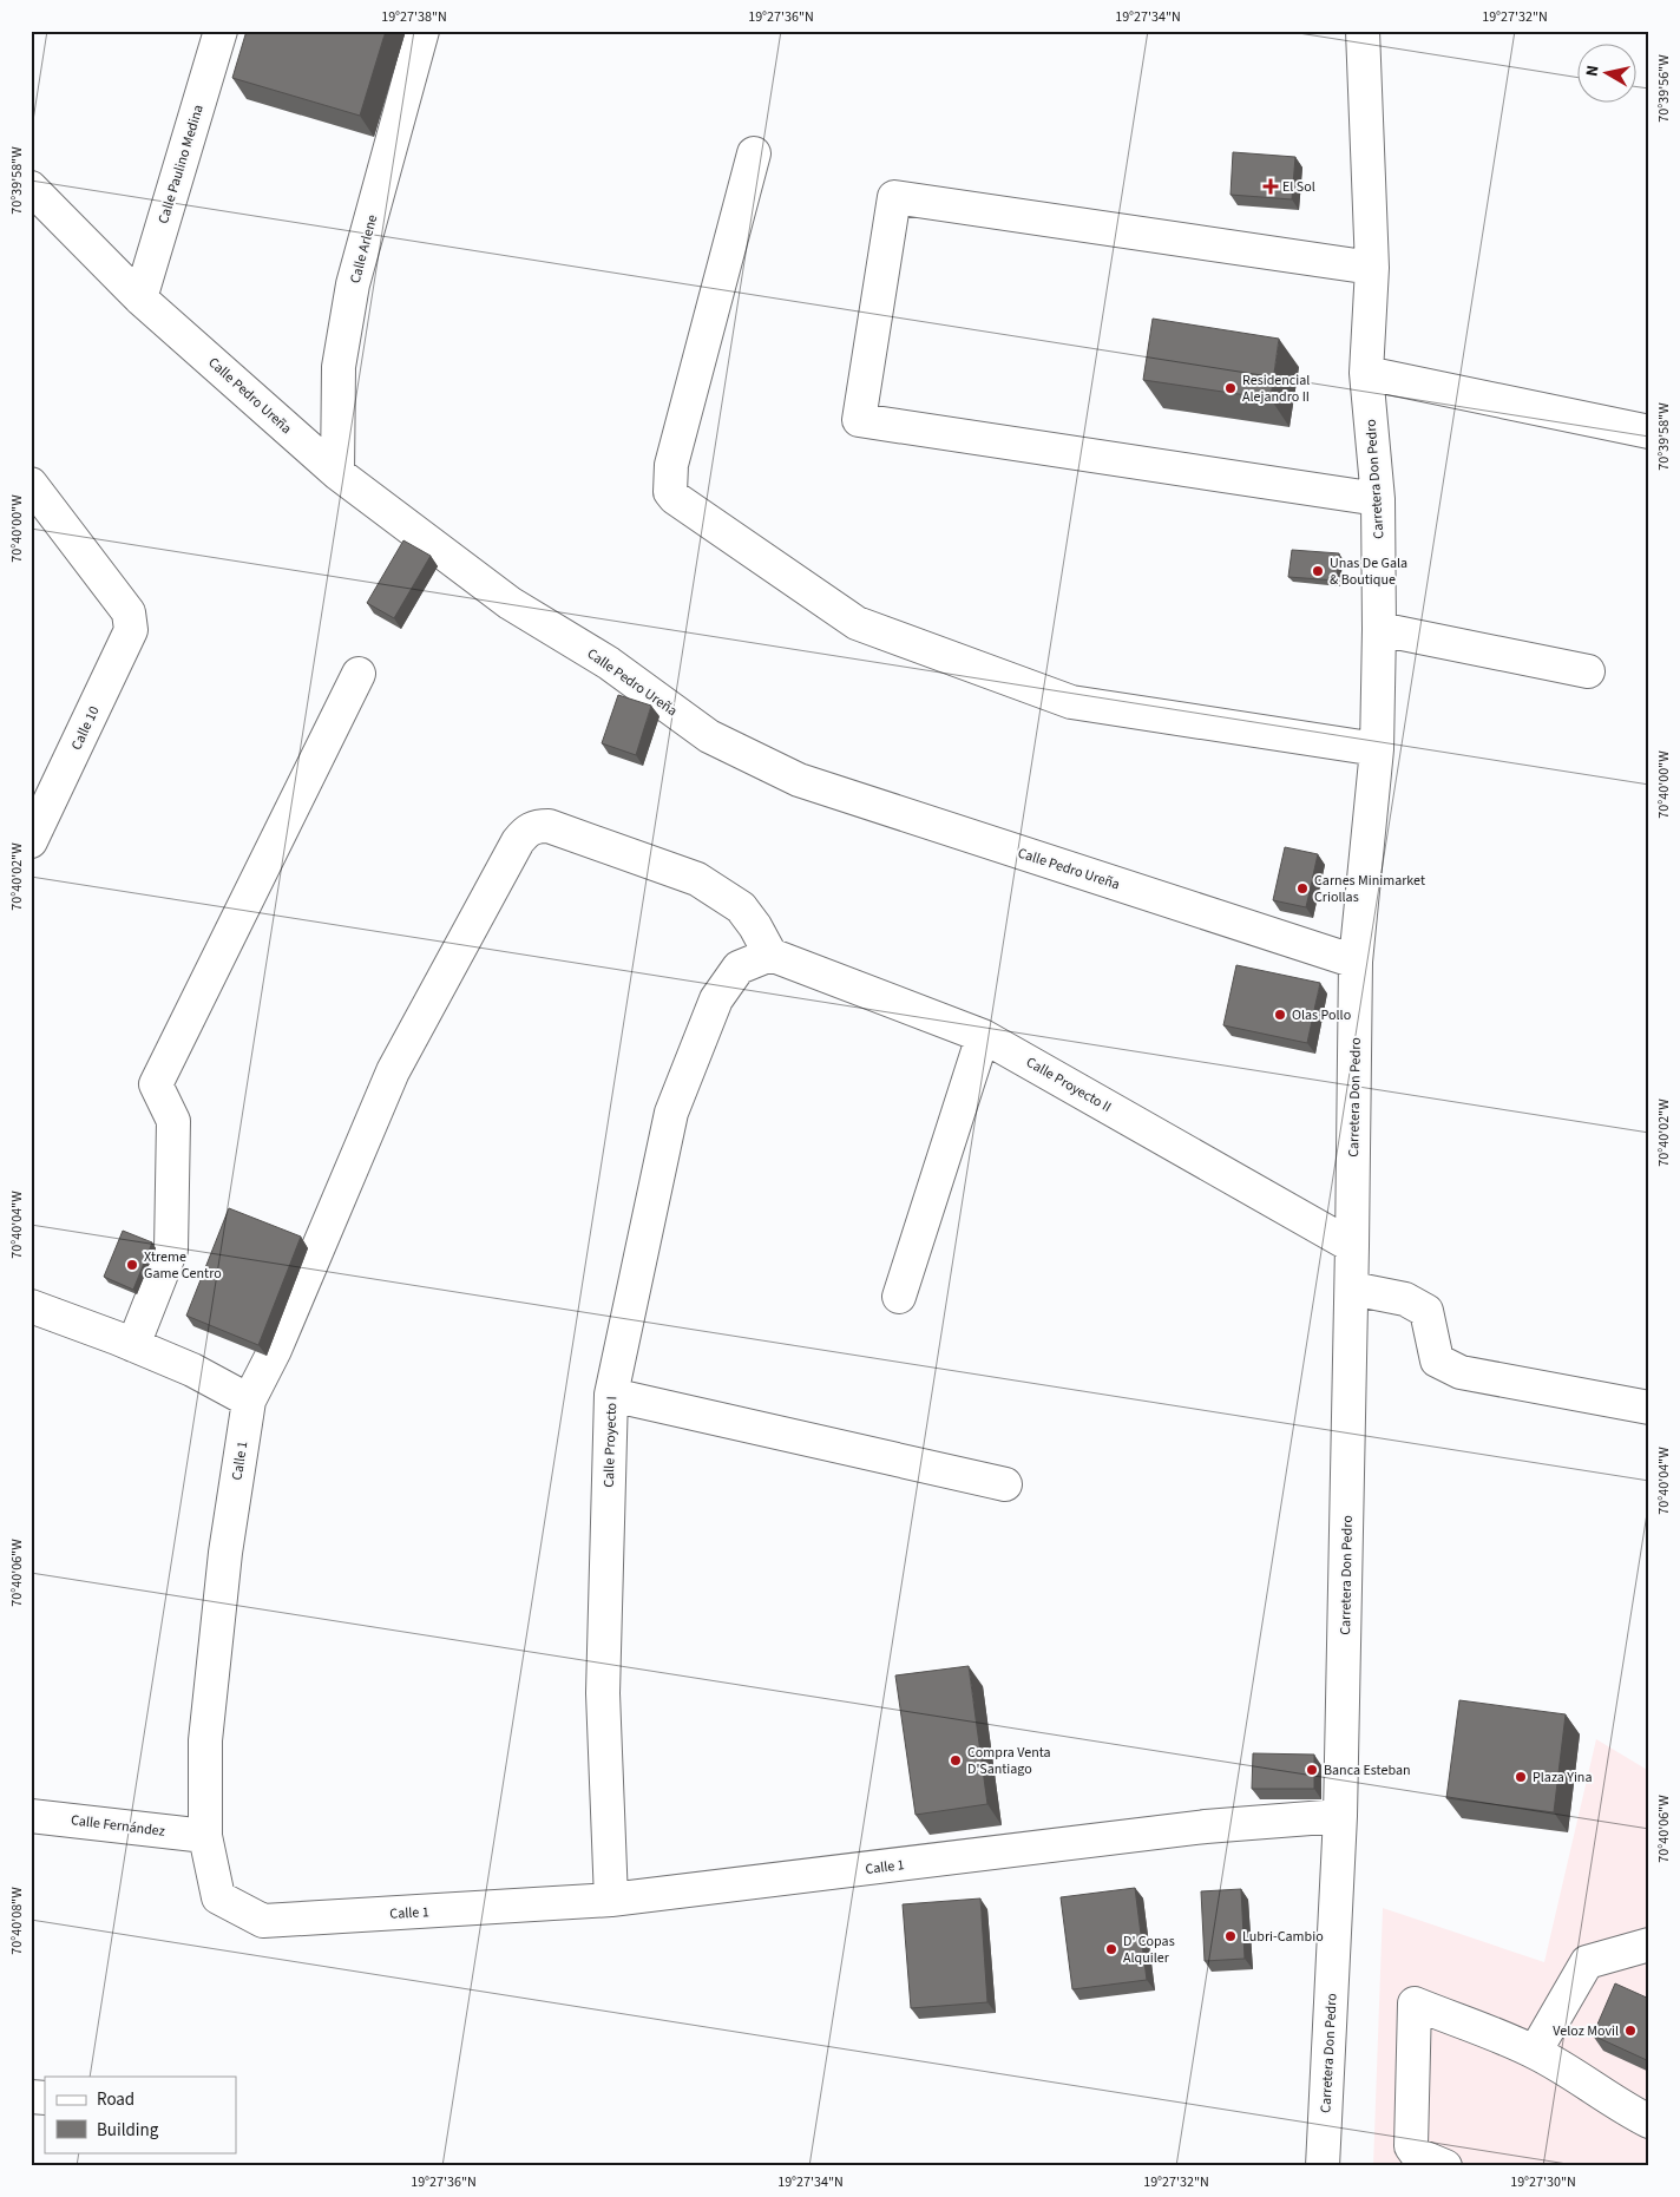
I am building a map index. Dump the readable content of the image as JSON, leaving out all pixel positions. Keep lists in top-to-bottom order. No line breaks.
{"streets":{"street":["Calle Paulino Medina","Calle Arlene","Calle Pedro Ureña","Carretera Don Pedro","Calle 10","Calle Proyecto II","Calle Proyecto I","Calle 1","Calle Fernández"]},"crossings":[["Calle Paulino Medina","Calle Pedro Ureña"],["Calle Arlene","Calle Pedro Ureña"],["Calle Pedro Ureña","Carretera Don Pedro"],["Carretera Don Pedro","Calle Proyecto II"],["Carretera Don Pedro","Calle 1"],["Calle Proyecto II","Calle Proyecto I"],["Calle Proyecto II","Calle 1"],["Calle Proyecto I","Calle 1"],["Calle 1","Calle Fernández"]],"places":{"health":["El Sol"],"other":["Residencial Alejandro II","Unas De Gala & Boutique","Carnes Minimarket Criollas","Olas Pollo","Xtreme Game Centro","Compra Venta D'Santiago","Banca Esteban","Plaza Yina","Lubri-Cambio","D' Copas Alquiler","Veloz Movil"]},"legend":["Road","Building"],"north":"left","coordinates":["19°27'38\"N","19°27'36\"N","19°27'34\"N","19°27'32\"N","70°39'56\"W","70°39'58\"W","70°40'00\"W","70°40'02\"W","70°40'04\"W","70°40'06\"W","70°40'08\"W","19°27'30\"N"]}
